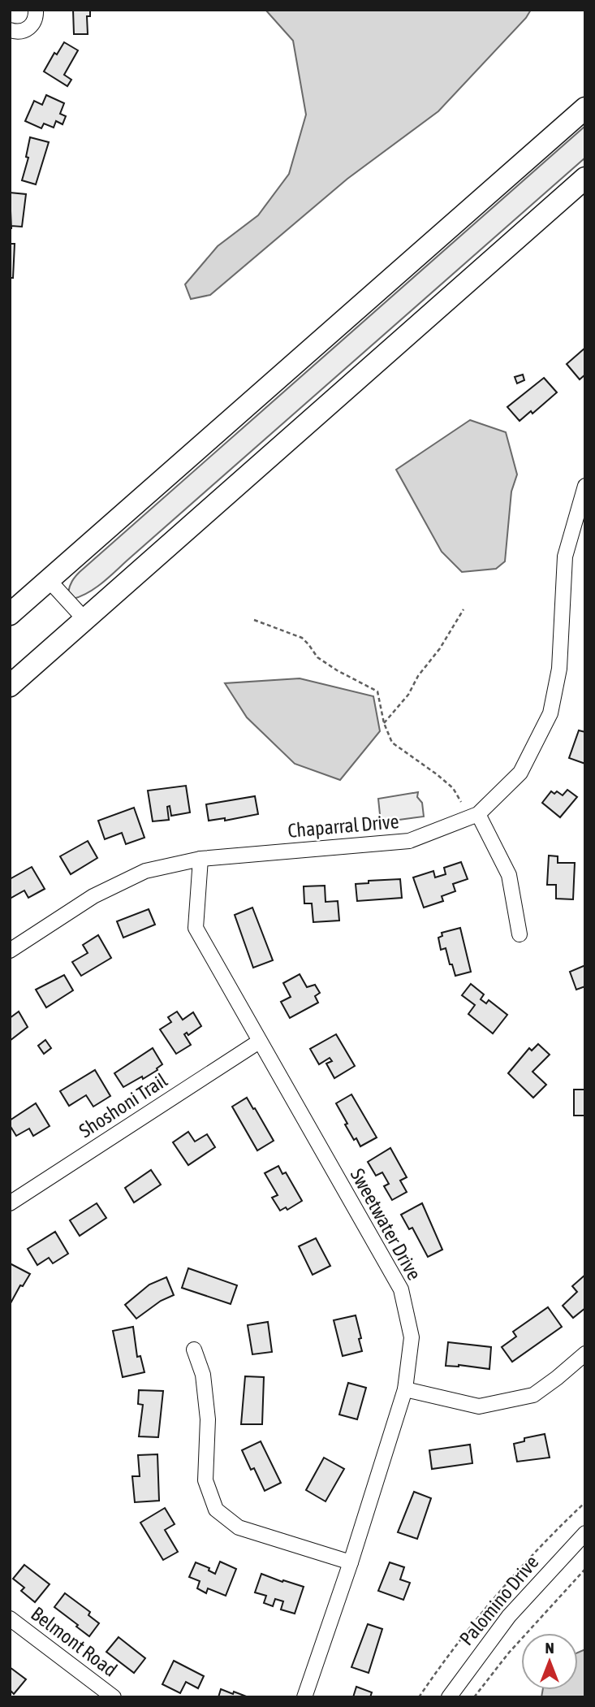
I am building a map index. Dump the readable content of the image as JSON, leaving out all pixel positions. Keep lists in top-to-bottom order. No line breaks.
{"streets":{"street":["Chaparral Drive","Shoshoni Trail","Sweetwater Drive","Palomino Drive","Belmont Road"]},"crossings":[["Chaparral Drive","Sweetwater Drive"],["Shoshoni Trail","Sweetwater Drive"]],"north":"top"}
